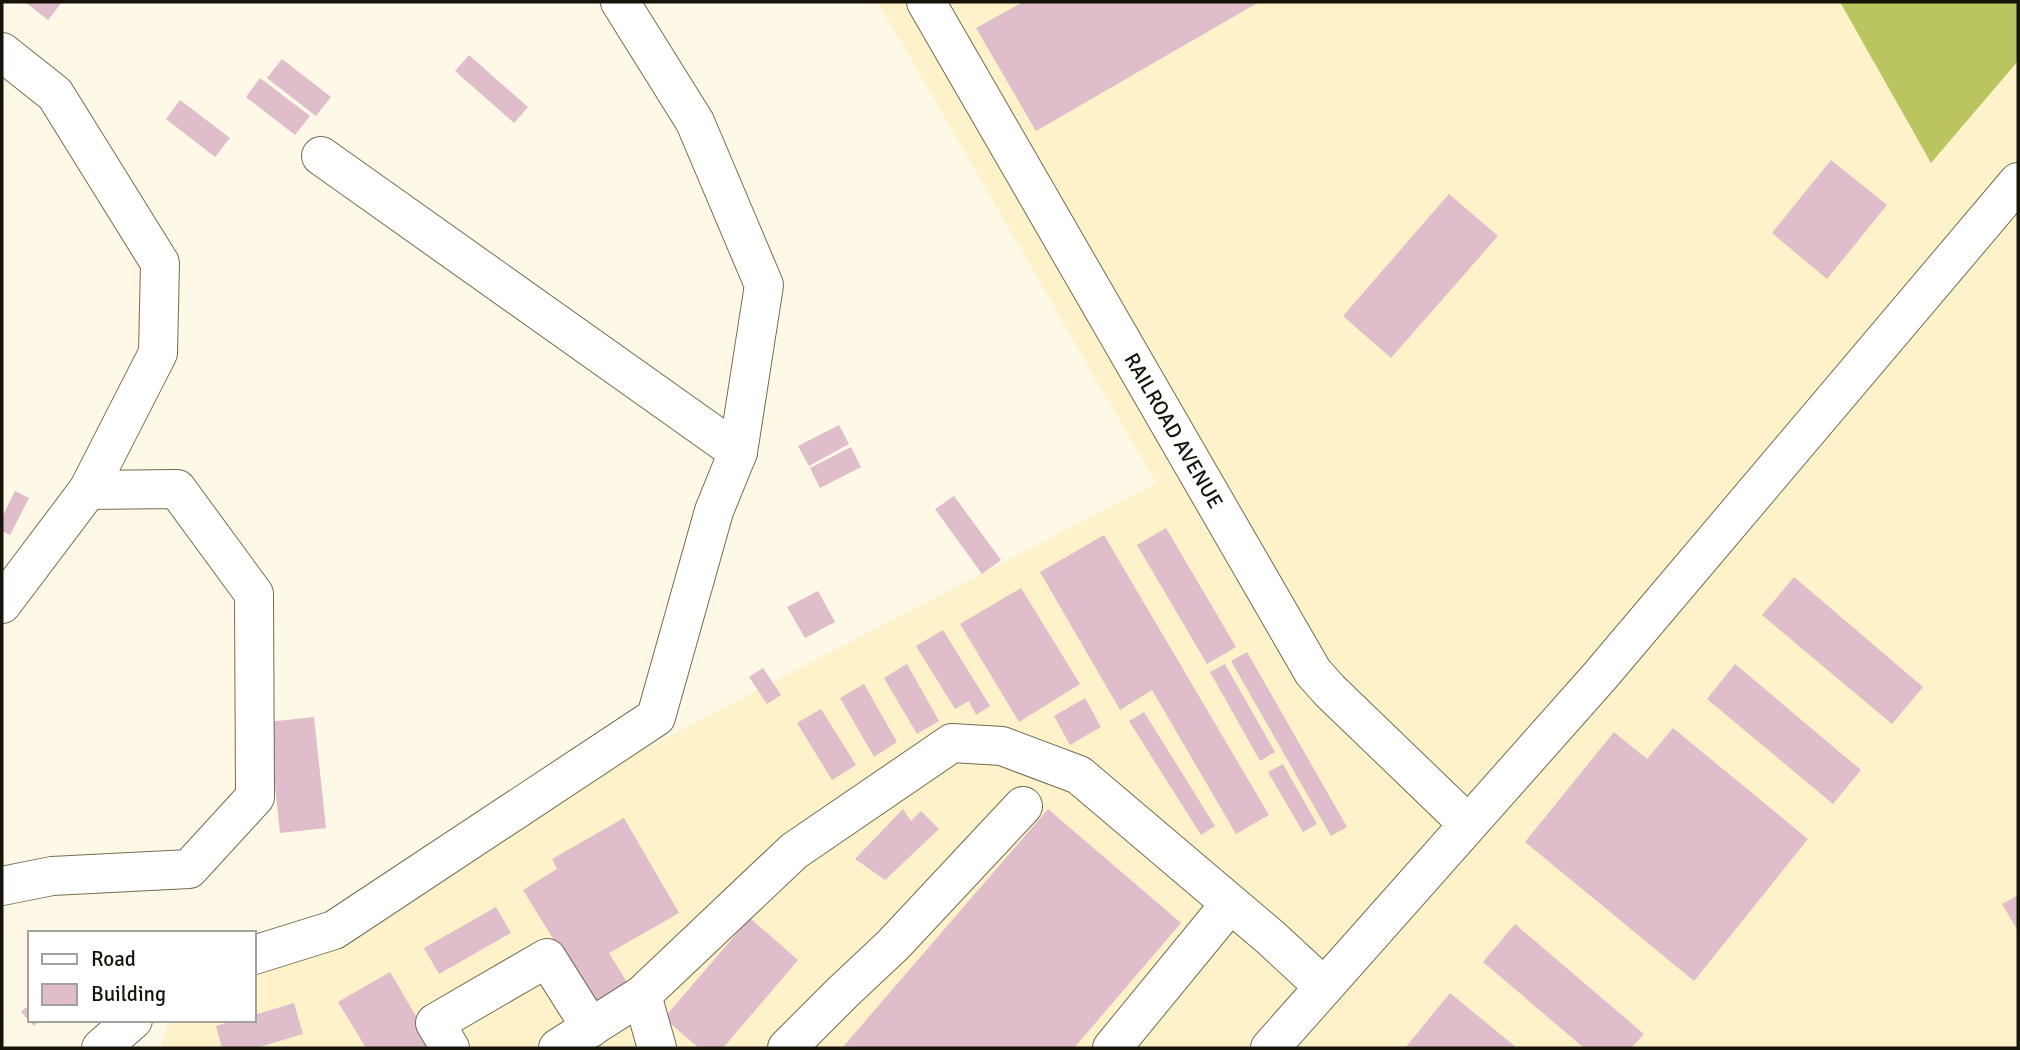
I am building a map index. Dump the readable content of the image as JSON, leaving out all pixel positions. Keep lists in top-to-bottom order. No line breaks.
{"streets":{"street":["RAILROAD AVENUE"]},"legend":["Road","Building"]}
